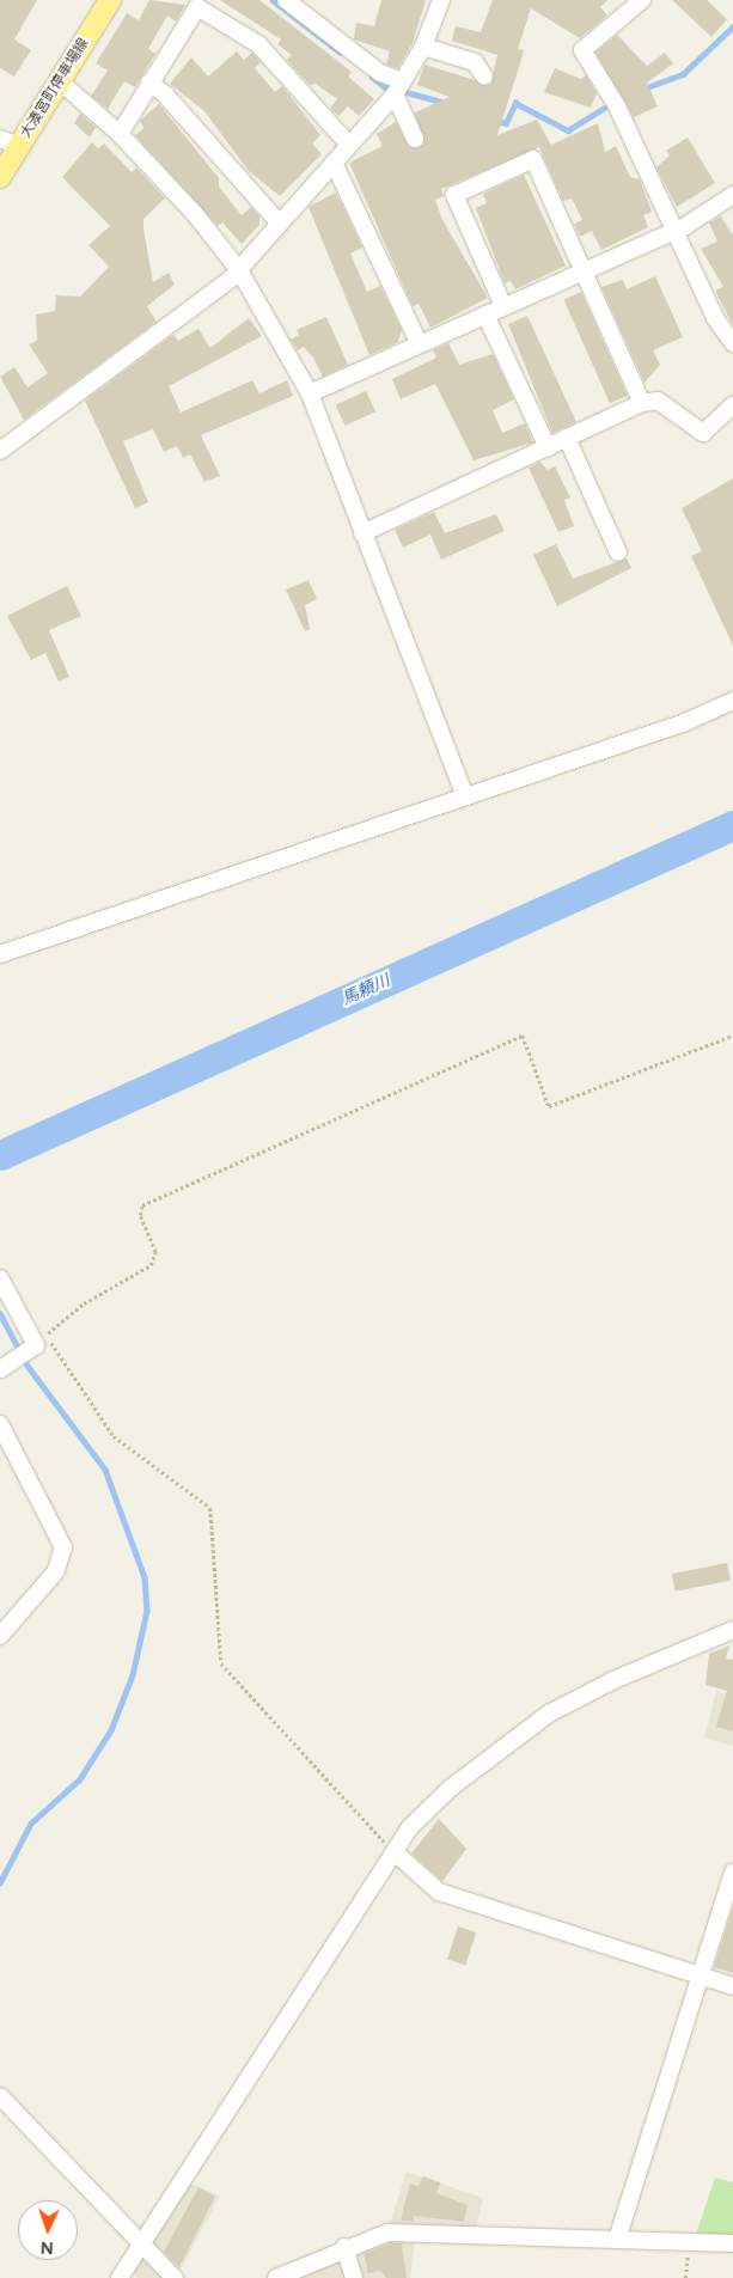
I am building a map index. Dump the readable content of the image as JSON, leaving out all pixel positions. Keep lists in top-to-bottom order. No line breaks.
{"streets":{"main road":["大湊宮町停車場線"]},"water":["馬頼川"],"north":"bottom"}
